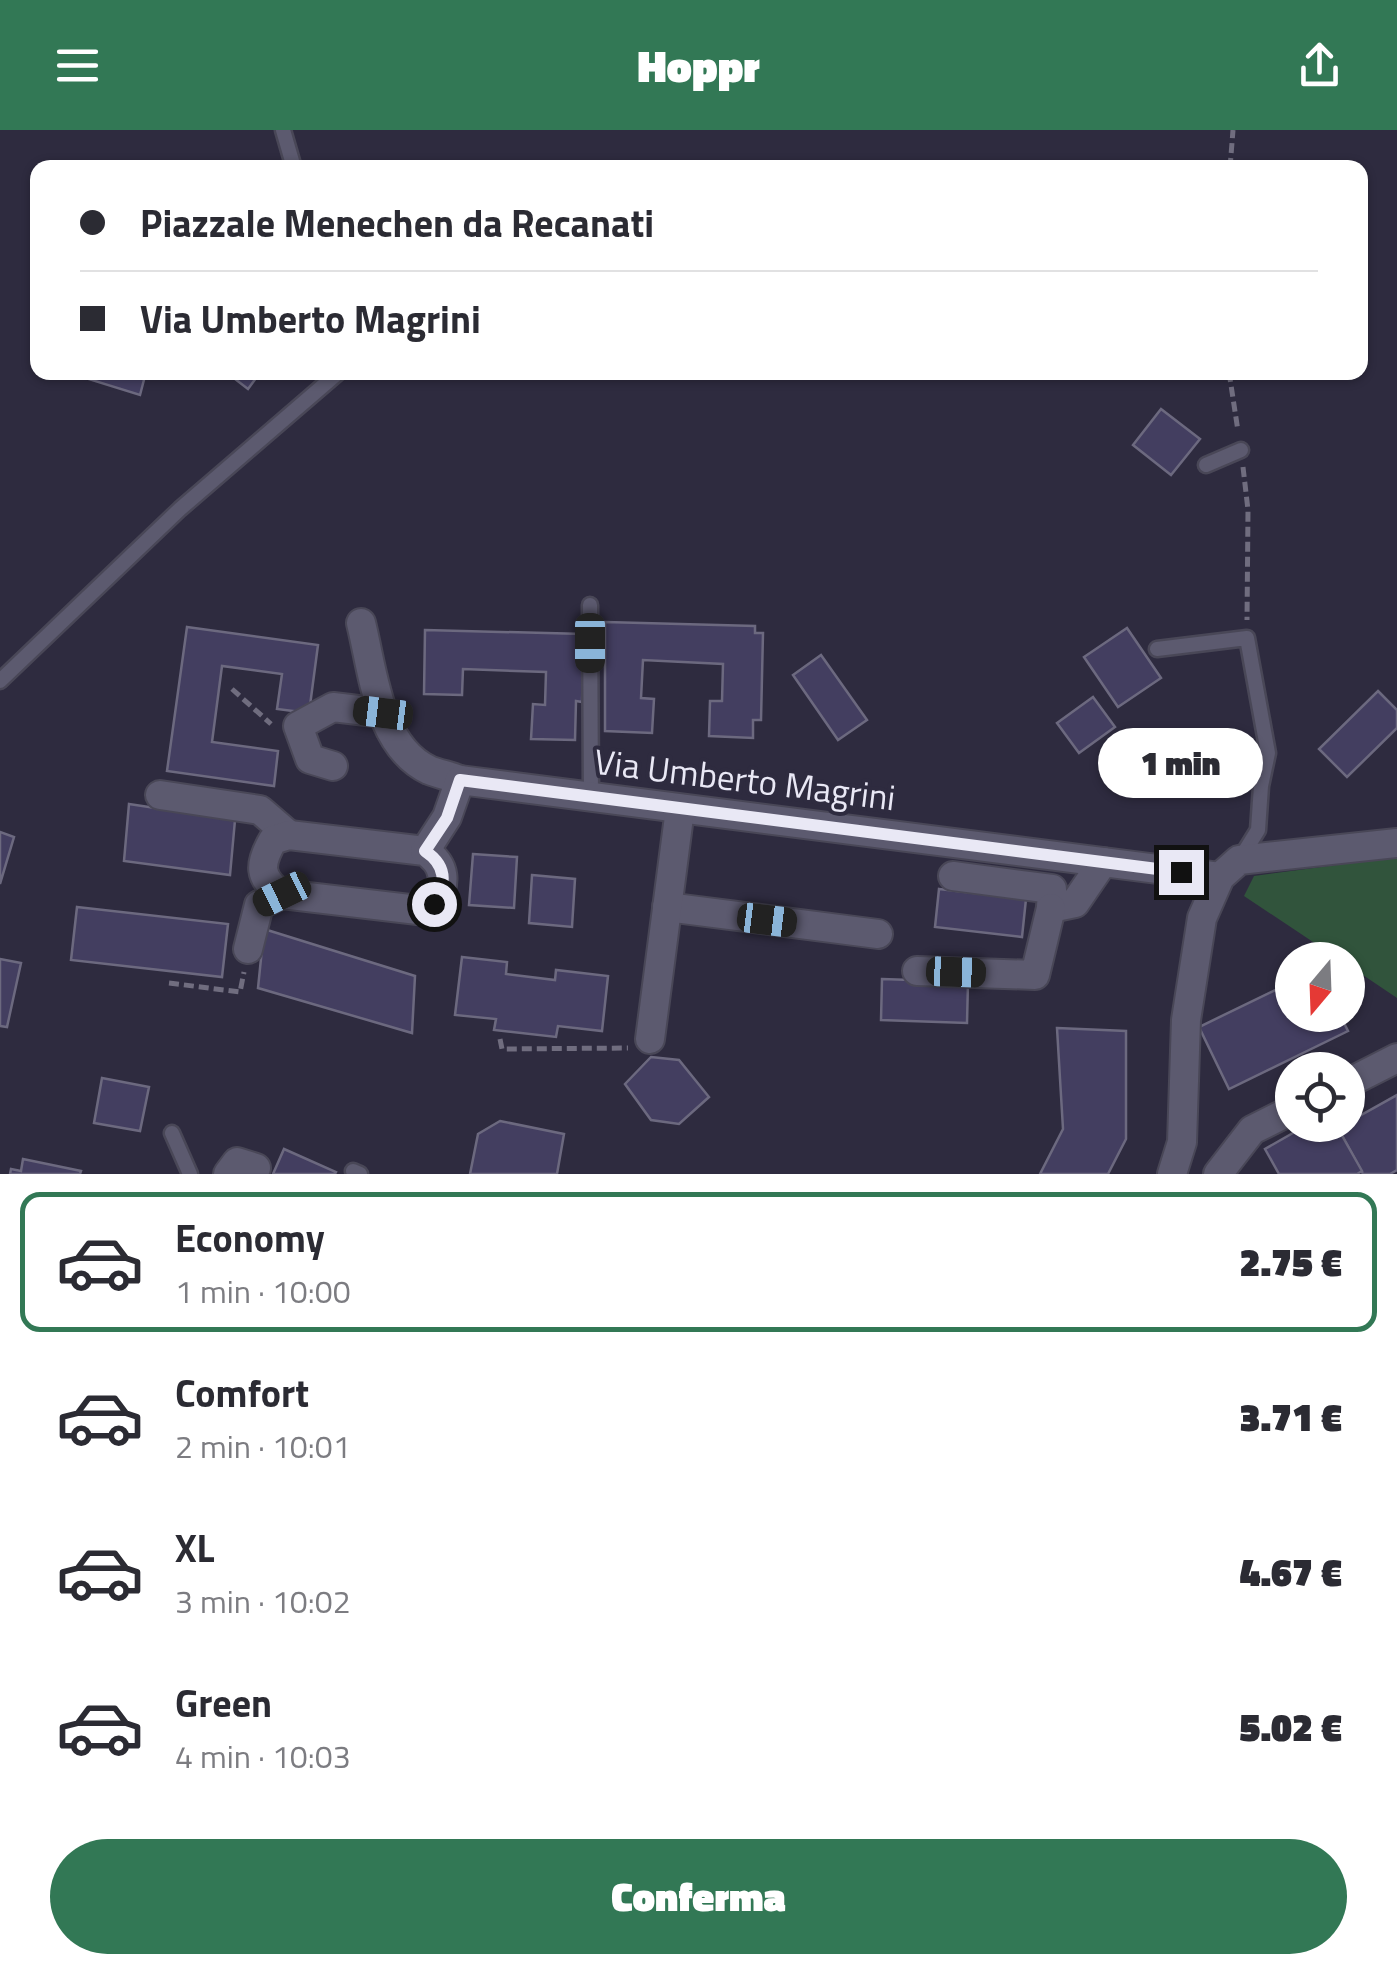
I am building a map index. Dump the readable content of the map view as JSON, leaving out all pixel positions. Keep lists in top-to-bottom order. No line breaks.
{"streets":{"street":["Via Umberto Magrini"]},"north":"bottom","page":{"header":"Hoppr","banner":["Piazzale Menechen da Recanati","Via Umberto Magrini"],"bubble":"1 min","list":[{"name":"Economy","note":"1 min · 10:00","value":"2.75 €"},{"name":"Comfort","note":"2 min · 10:01","value":"3.71 €"},{"name":"XL","note":"3 min · 10:02","value":"4.67 €"},{"name":"Green","note":"4 min · 10:03","value":"5.02 €"}],"buttons":"Conferma"}}
